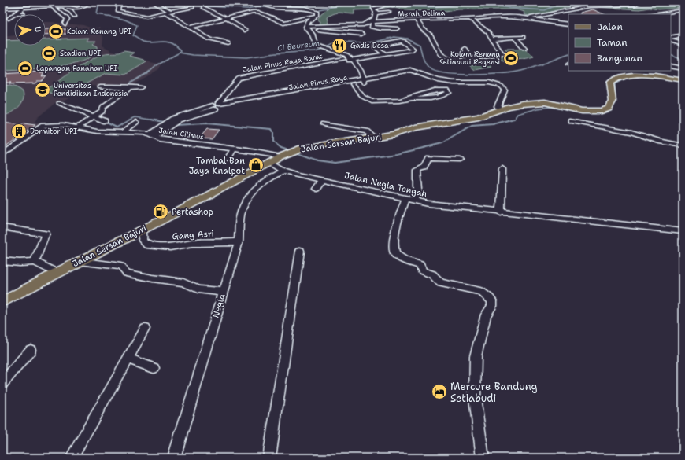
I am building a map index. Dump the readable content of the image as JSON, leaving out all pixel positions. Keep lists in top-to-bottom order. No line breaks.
{"streets":{"main road":["Jalan Sersan Bajuri"],"street":["Merah Delima","Jalan Pinus Raya Barat","Jalan Pinus Raya","Jalan Cilimus","Jalan Negla Tengah","Gang Asri","Negla"]},"crossings":[["Jalan Pinus Raya Barat","Jalan Pinus Raya"],["Jalan Pinus Raya","Jalan Sersan Bajuri"],["Jalan Cilimus","Jalan Sersan Bajuri"],["Jalan Sersan Bajuri","Jalan Negla Tengah"],["Jalan Sersan Bajuri","Gang Asri"],["Jalan Negla Tengah","Negla"],["Gang Asri","Negla"]],"water":["Ci Beureum"],"places":{"sports":["Kolam Renang UPI","Stadion UPI","Kolam Renang Setiabudi Regensi","Lapangan Panahan UPI"],"restaurant":["Gadis Desa"],"school or university":["Universitas Pendidikan Indonesia"],"building":["Dormitori UPI"],"shop":["Tambal Ban Jaya Knalpot"],"fuel station":["Pertashop"],"hotel":["Mercure Bandung Setiabudi"]},"legend":["Jalan","Taman","Bangunan"],"north":"right"}
